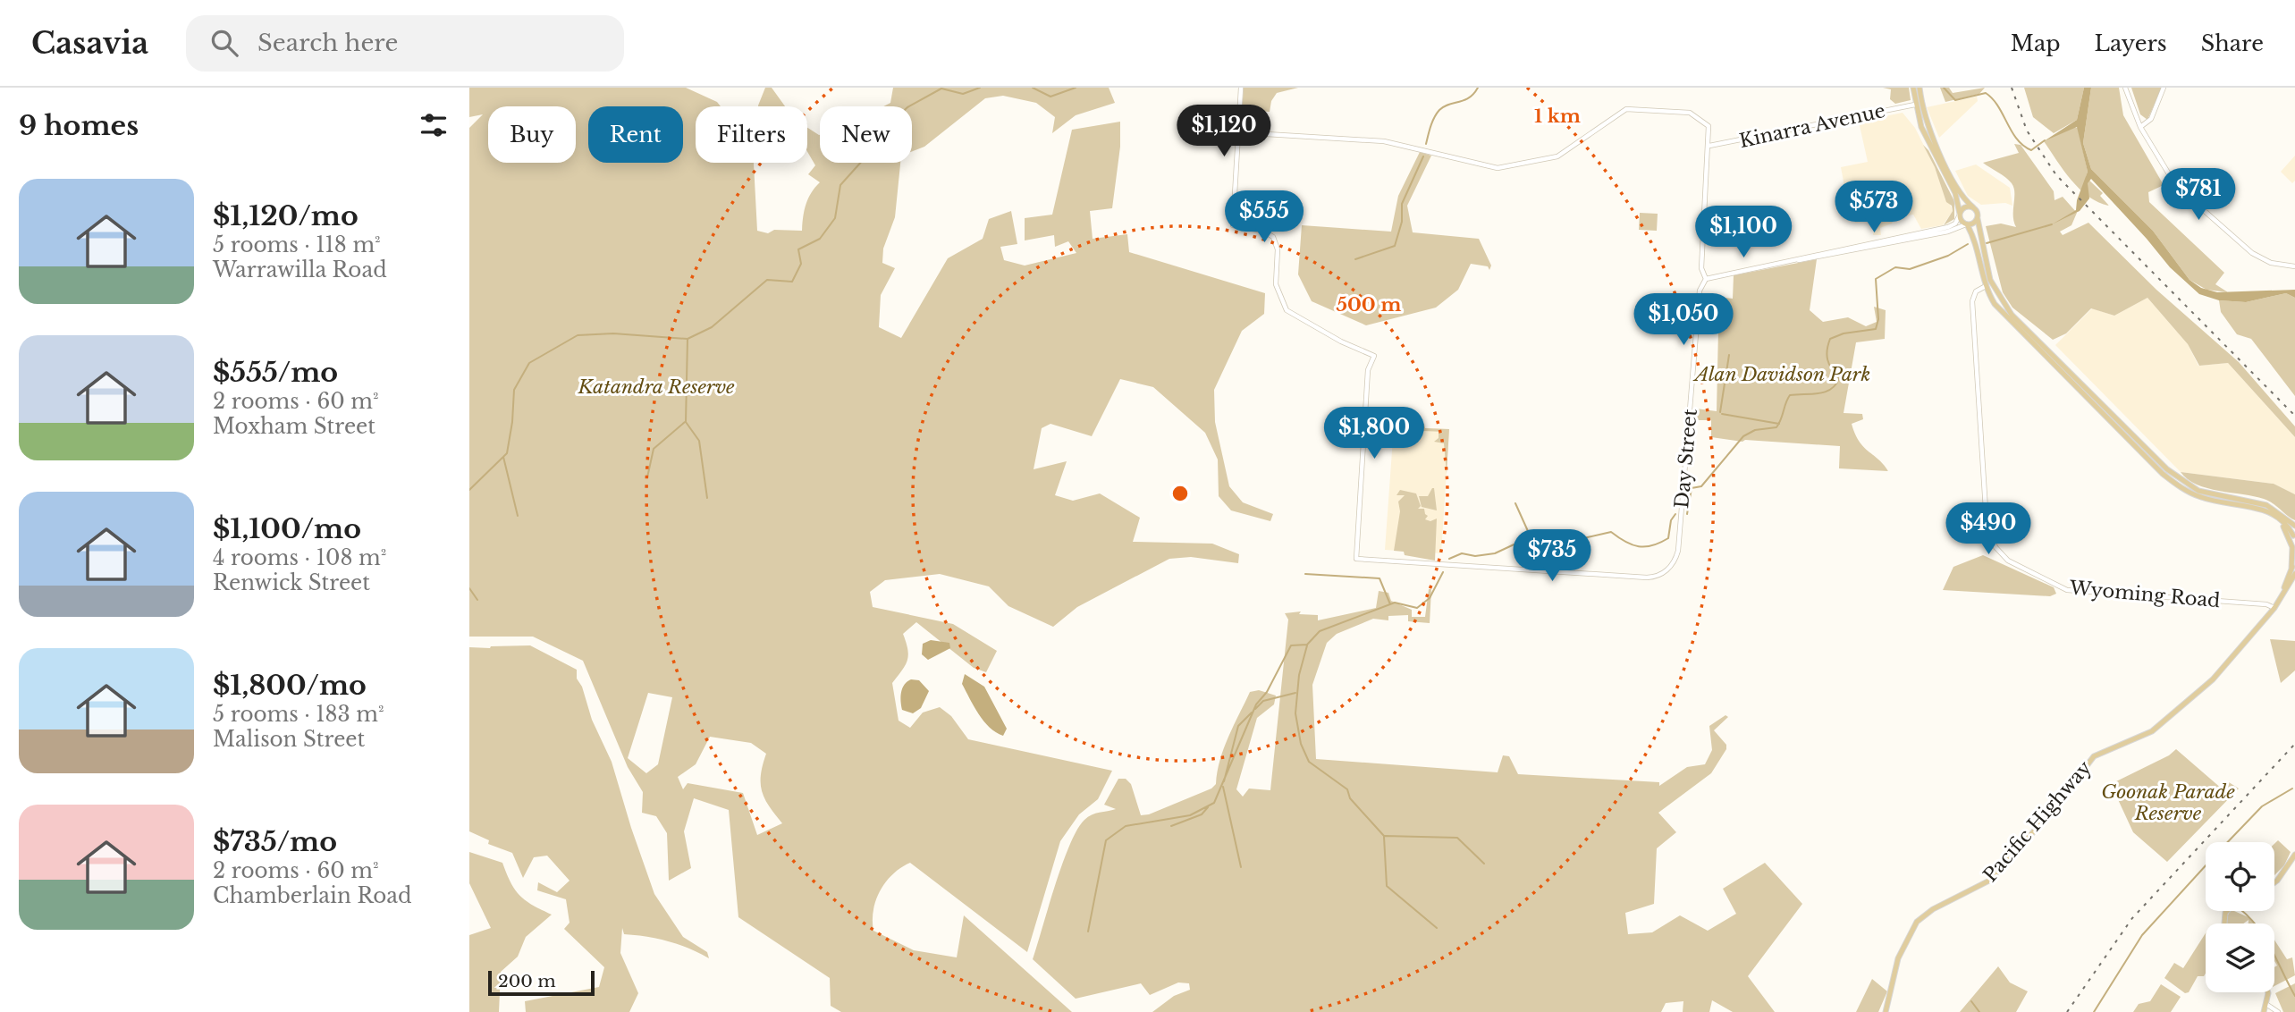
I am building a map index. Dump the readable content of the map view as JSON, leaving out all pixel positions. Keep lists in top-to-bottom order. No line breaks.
{"streets":{"main road":["Pacific Highway"],"street":["Kinarra Avenue","Day Street","Wyoming Road"]},"crossings":[["Kinarra Avenue","Day Street"],["Wyoming Road","Pacific Highway"]],"parks":["Alan Davidson Park","Katandra Reserve","Goonak Parade Reserve"],"scale_bar":"200 m","page":{"header":"Casavia","search":"Search here","nav":["Map","Layers","Share"],"heading":"9 homes","price":["$1,120","$781","$573","$555","$1,100","$1,050","$1,800","$490","$735"],"chip":["Buy","Rent","Filters","New"],"list":[{"name":"$1,120/mo","note":"5 rooms · 118 m² · Warrawilla Road"},{"name":"$555/mo","note":"2 rooms · 60 m² · Moxham Street"},{"name":"$1,100/mo","note":"4 rooms · 108 m² · Renwick Street"},{"name":"$1,800/mo","note":"5 rooms · 183 m² · Malison Street"},{"name":"$735/mo","note":"2 rooms · 60 m² · Chamberlain Road"}],"scale":"200 m"},"rings":["1 km","500 m"]}
